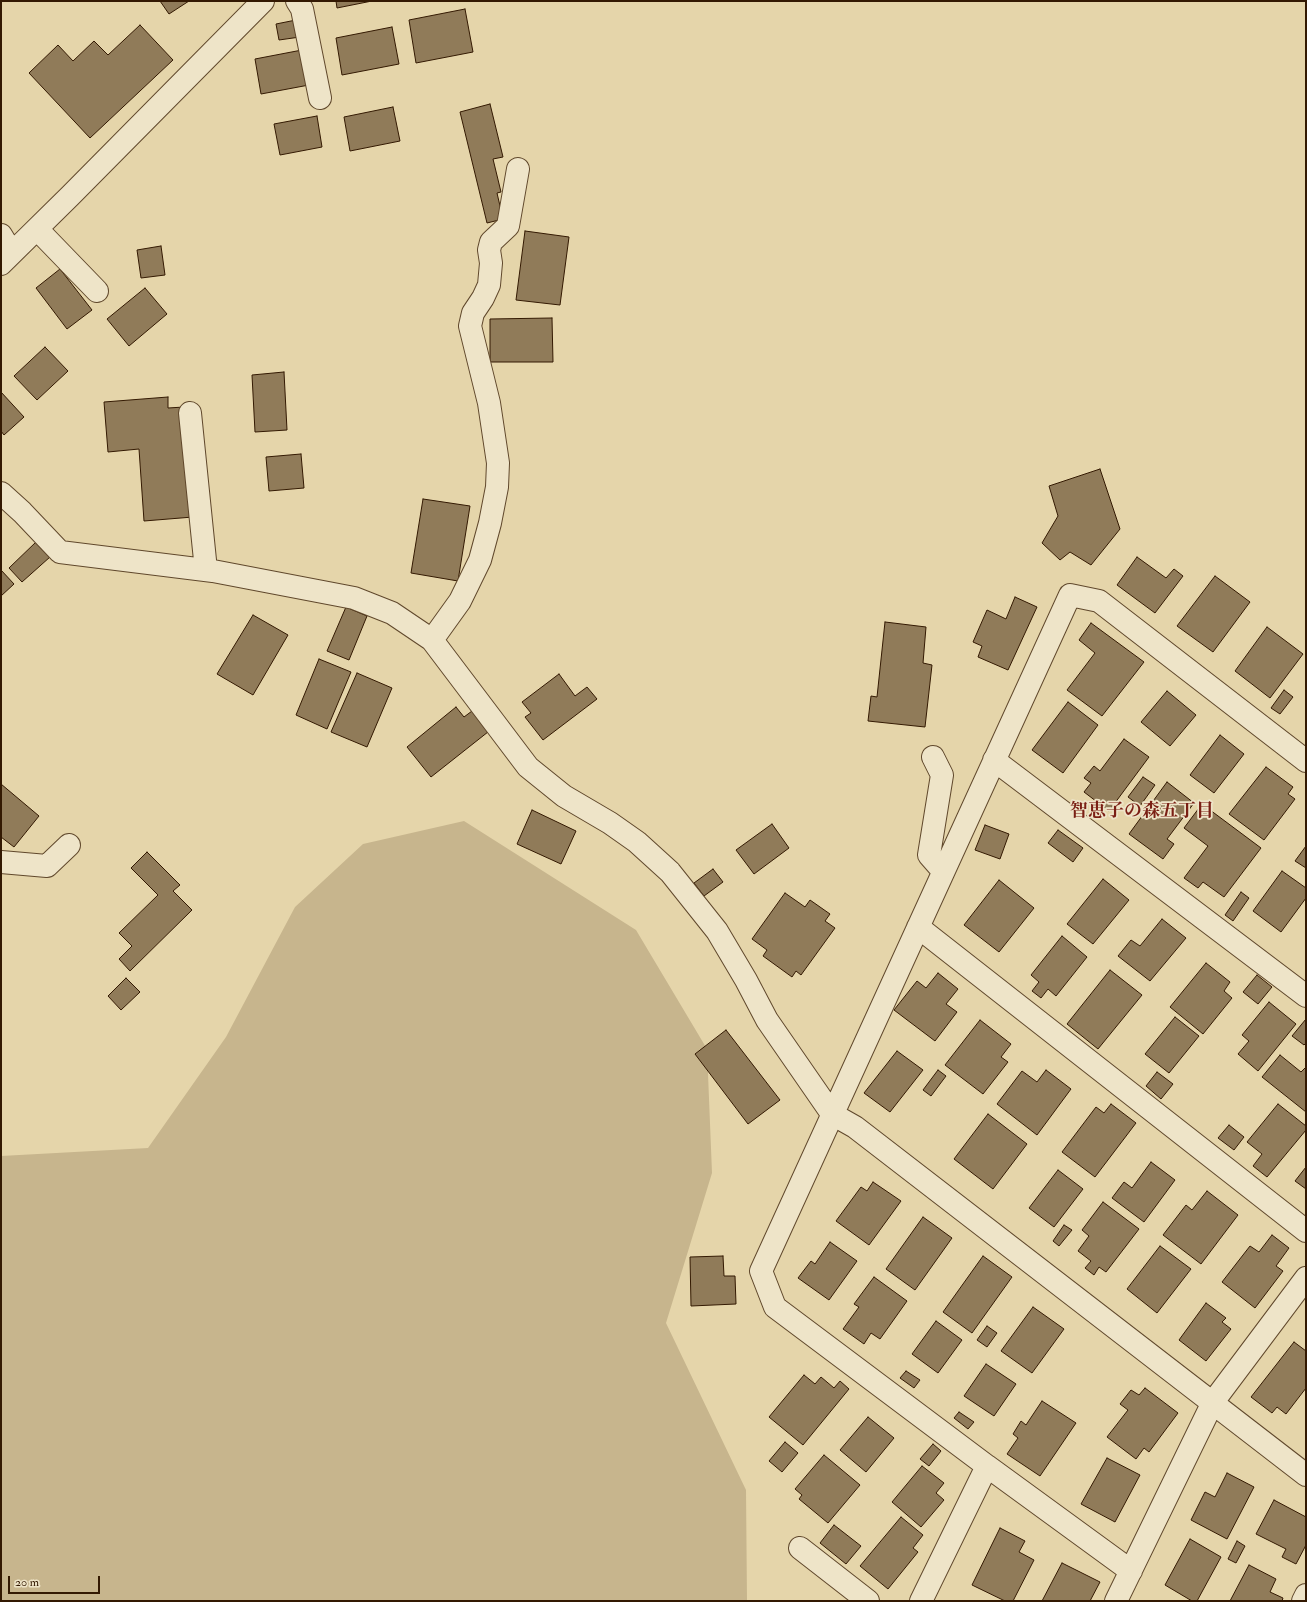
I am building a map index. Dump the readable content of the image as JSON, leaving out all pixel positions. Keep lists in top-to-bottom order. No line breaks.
{"districts":["智恵子の森五丁目"],"scale_bar":"20 m"}
